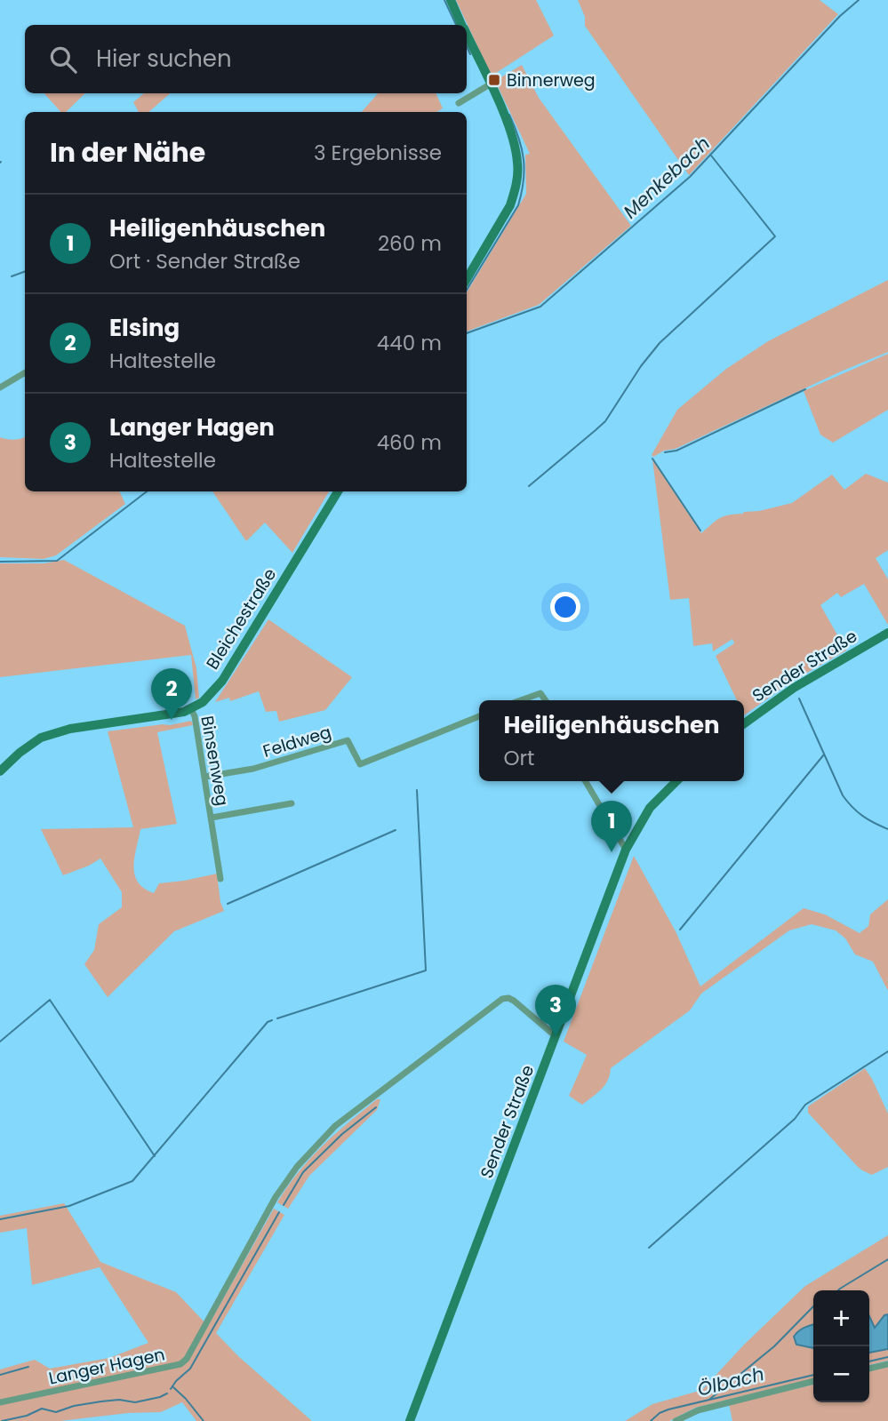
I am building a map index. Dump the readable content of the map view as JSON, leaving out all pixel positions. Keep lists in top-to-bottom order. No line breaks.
{"streets":{"main road":["Bleichestraße","Sender Straße"],"street":["Feldweg","Binsenweg","Langer Hagen"]},"crossings":[["Bleichestraße","Binsenweg"],["Sender Straße","Langer Hagen"],["Feldweg","Binsenweg"]],"water":["Menkebach","Ölbach"],"places":{"transit":["Binnerweg"]},"page":{"search":"Hier suchen","heading":["In der Nähe","3 Ergebnisse"],"list":[{"mark":"1","name":"Heiligenhäuschen","note":"Ort · Sender Straße","value":"260 m"},{"mark":"2","name":"Elsing","note":"Haltestelle","value":"440 m"},{"mark":"3","name":"Langer Hagen","note":"Haltestelle","value":"460 m"}],"pins":["2","1","3"],"popup":["Heiligenhäuschen","Ort"],"map_buttons":["+","−"]}}
